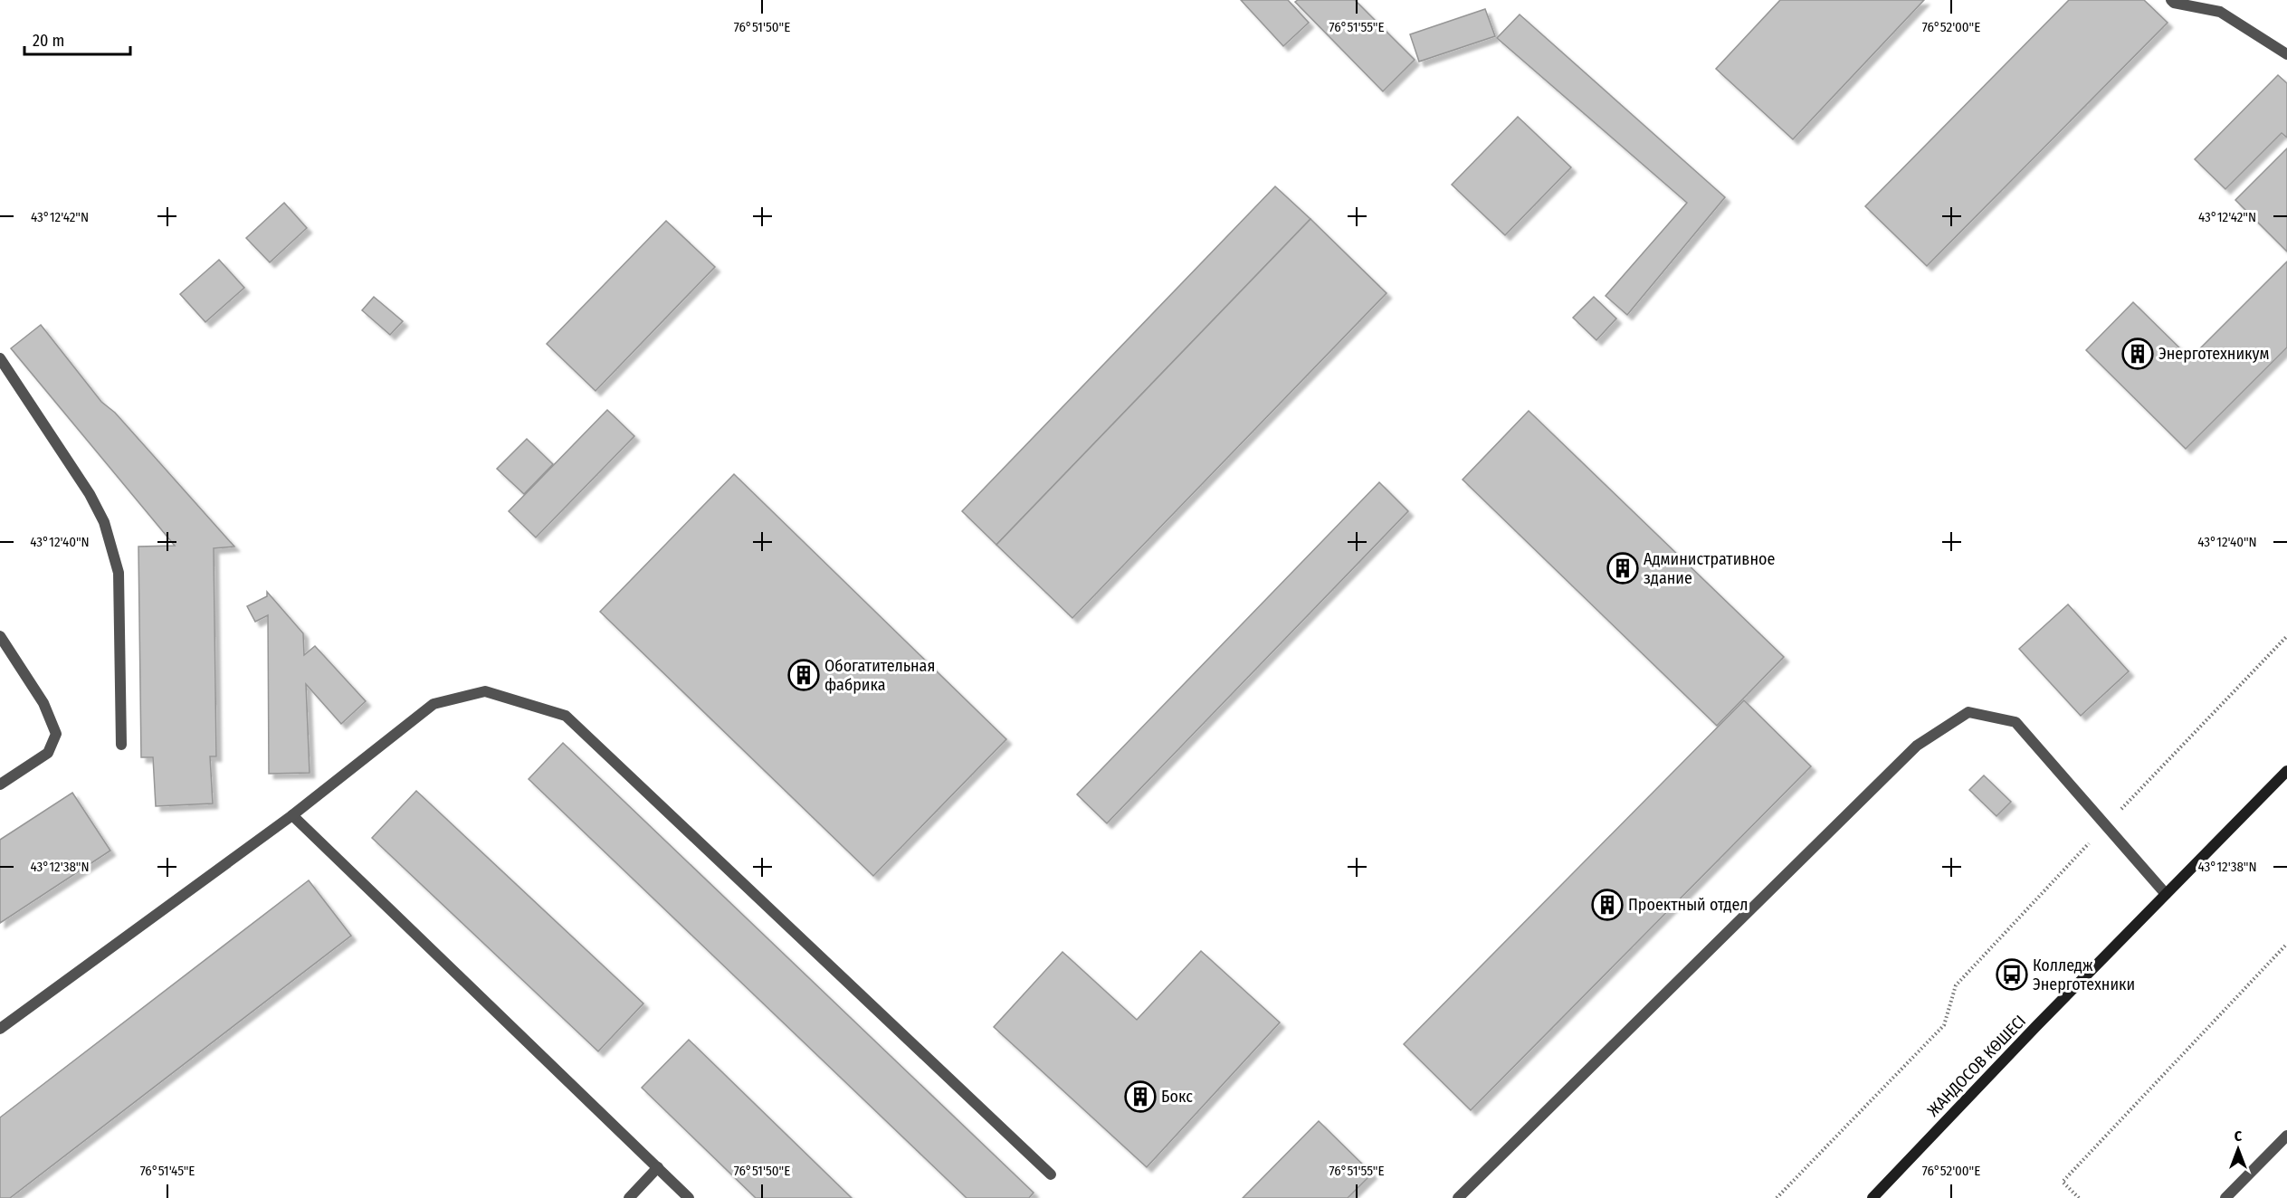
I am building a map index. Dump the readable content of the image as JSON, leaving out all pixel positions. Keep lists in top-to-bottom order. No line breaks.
{"streets":{"main road":["ЖАНДОСОВ КӨШЕСІ"]},"places":{"building":["Энерготехникум","Административное здание","Обогатительная фабрика","Проектный отдел","Бокс"],"bus stop":["Колледж Энерготехники"]},"scale_bar":"20 m","north":"top","coordinates":["76°51'50\"E","76°51'55\"E","76°52'00\"E","43°12'42\"N","43°12'40\"N","43°12'38\"N","76°51'45\"E"]}
